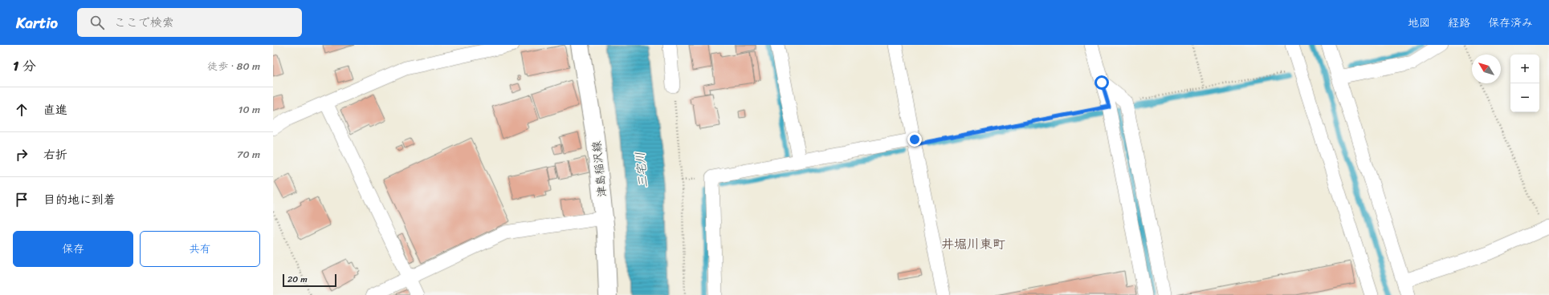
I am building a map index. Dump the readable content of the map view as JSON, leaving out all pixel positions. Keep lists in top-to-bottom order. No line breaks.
{"streets":{"main road":["津島稲沢線"]},"districts":["井堀川東町"],"water":["三宅川"],"scale_bar":"20 m","north":"top left","page":{"header":"Kartio","search":"ここで検索","nav":["地図","経路","保存済み"],"heading":["1 分","徒歩 · 80 m"],"map_buttons":["+","−"],"list":[["直進","10 m"],["右折","70 m"],"目的地に到着"],"buttons":["保存","共有"],"scale":"20 m"}}
